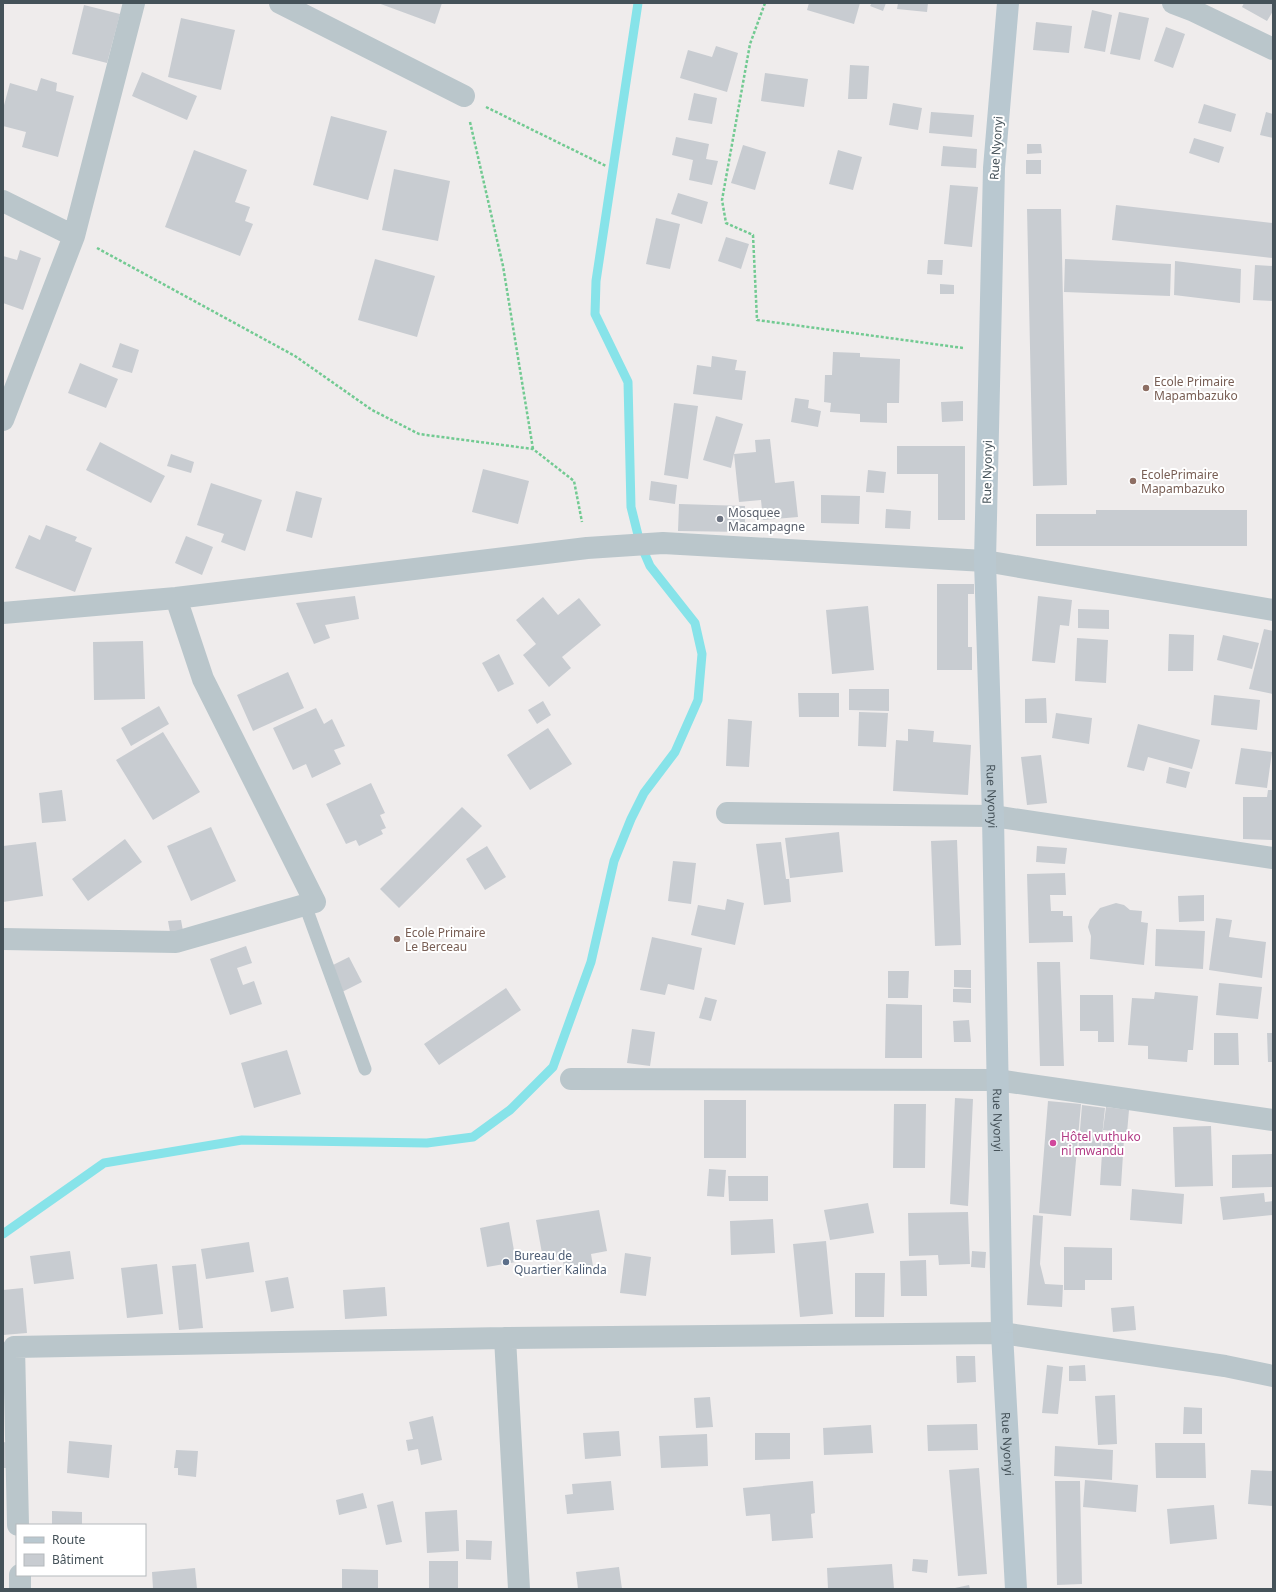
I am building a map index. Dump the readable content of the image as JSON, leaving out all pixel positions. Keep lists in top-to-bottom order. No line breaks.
{"streets":{"street":["Rue Nyonyi"]},"places":["Ecole Primaire Mapambazuko","EcolePrimaire Mapambazuko","Mosquee Macampagne","Ecole Primaire Le Berceau","Hôtel vuthuko ni mwandu","Bureau de Quartier Kalinda"],"legend":["Route","Bâtiment"]}
